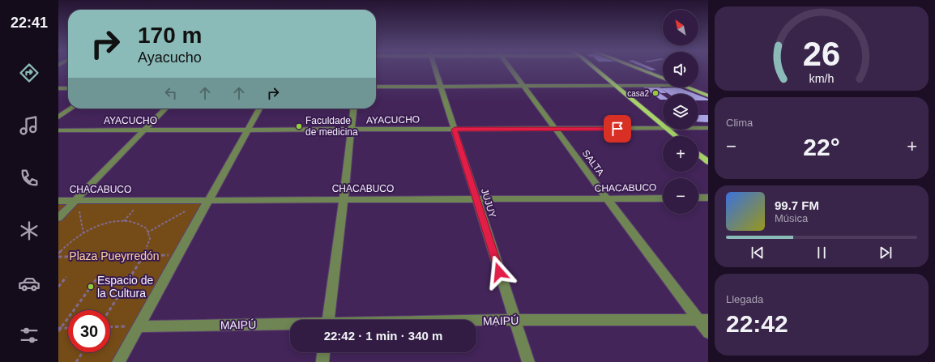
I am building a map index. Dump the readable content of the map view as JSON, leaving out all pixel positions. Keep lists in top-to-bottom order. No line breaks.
{"streets":{"street":["AYACUCHO","SALTA","CHACABUCO","JUJUY","MAIPÚ"]},"crossings":[["AYACUCHO","SALTA"],["AYACUCHO","JUJUY"],["SALTA","CHACABUCO"],["SALTA","MAIPÚ"],["CHACABUCO","JUJUY"],["JUJUY","MAIPÚ"]],"parks":["Plaza Pueyrredón"],"places":["casa2","Faculdade de medicina","Espacio de la Cultura"],"north":"top left","page":{"tabs":"22:41","map_buttons":["+","−"],"turn":["170 m","Ayacucho"],"tile":["Clima",["Llegada","22:42"]],"heat":["−","22°","+"],"song":["99.7 FM","Música"],"limit":"30","trip":"22:42 · 1 min · 340 m","gauge":["26","km/h"]}}
